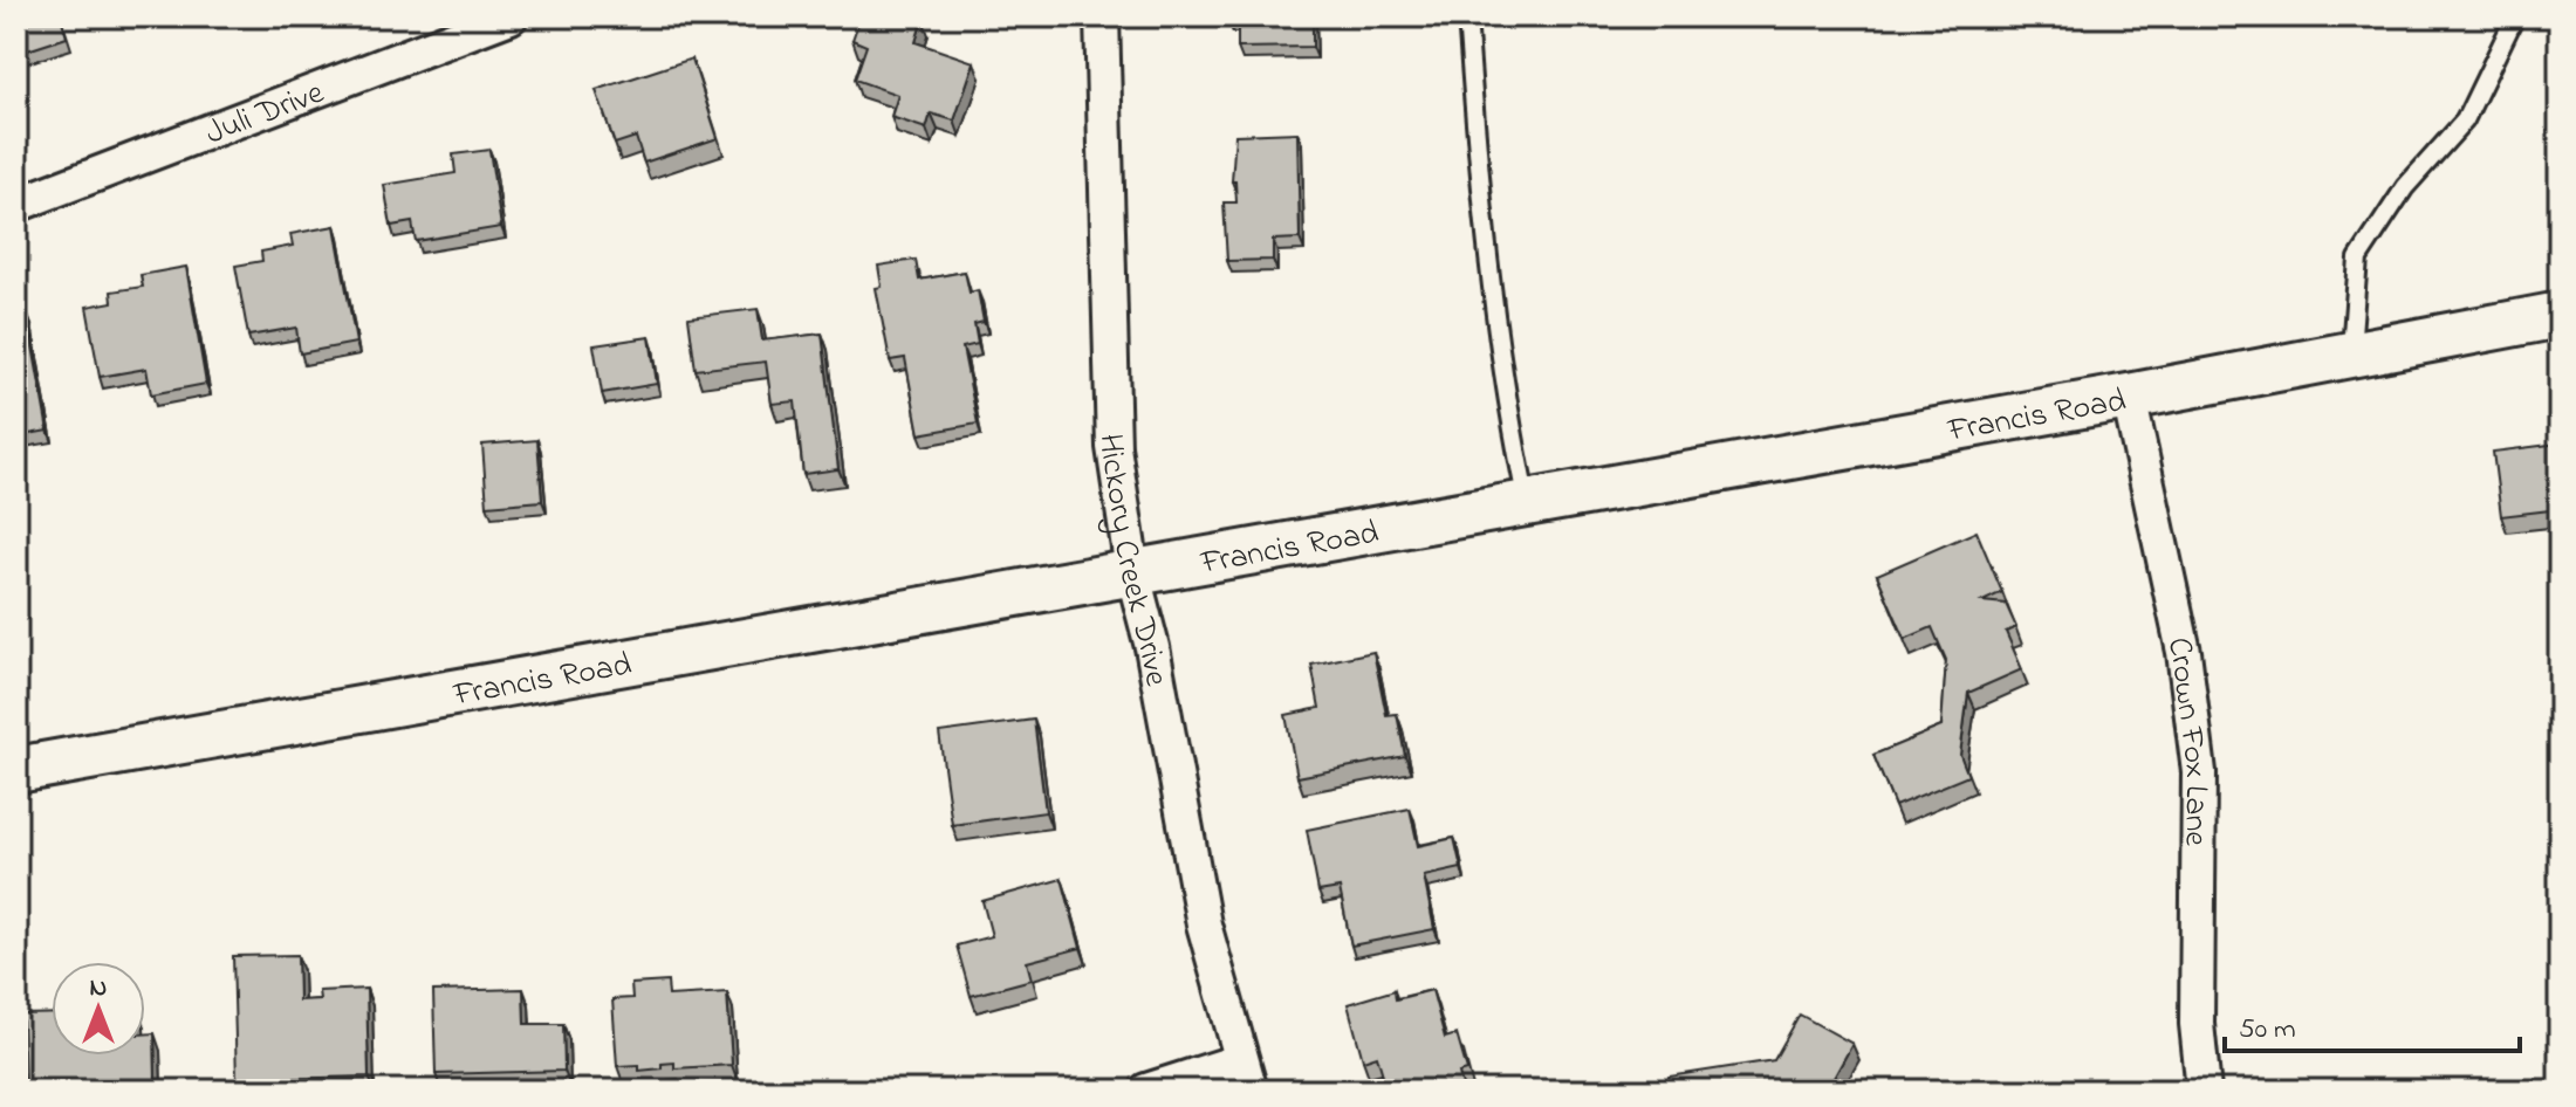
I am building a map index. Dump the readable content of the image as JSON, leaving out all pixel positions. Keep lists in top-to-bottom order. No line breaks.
{"streets":{"street":["Juli Drive","Francis Road","Hickory Creek Drive","Crown Fox Lane"]},"crossings":[["Francis Road","Hickory Creek Drive"],["Francis Road","Crown Fox Lane"]],"scale_bar":"50 m","north":"top"}
